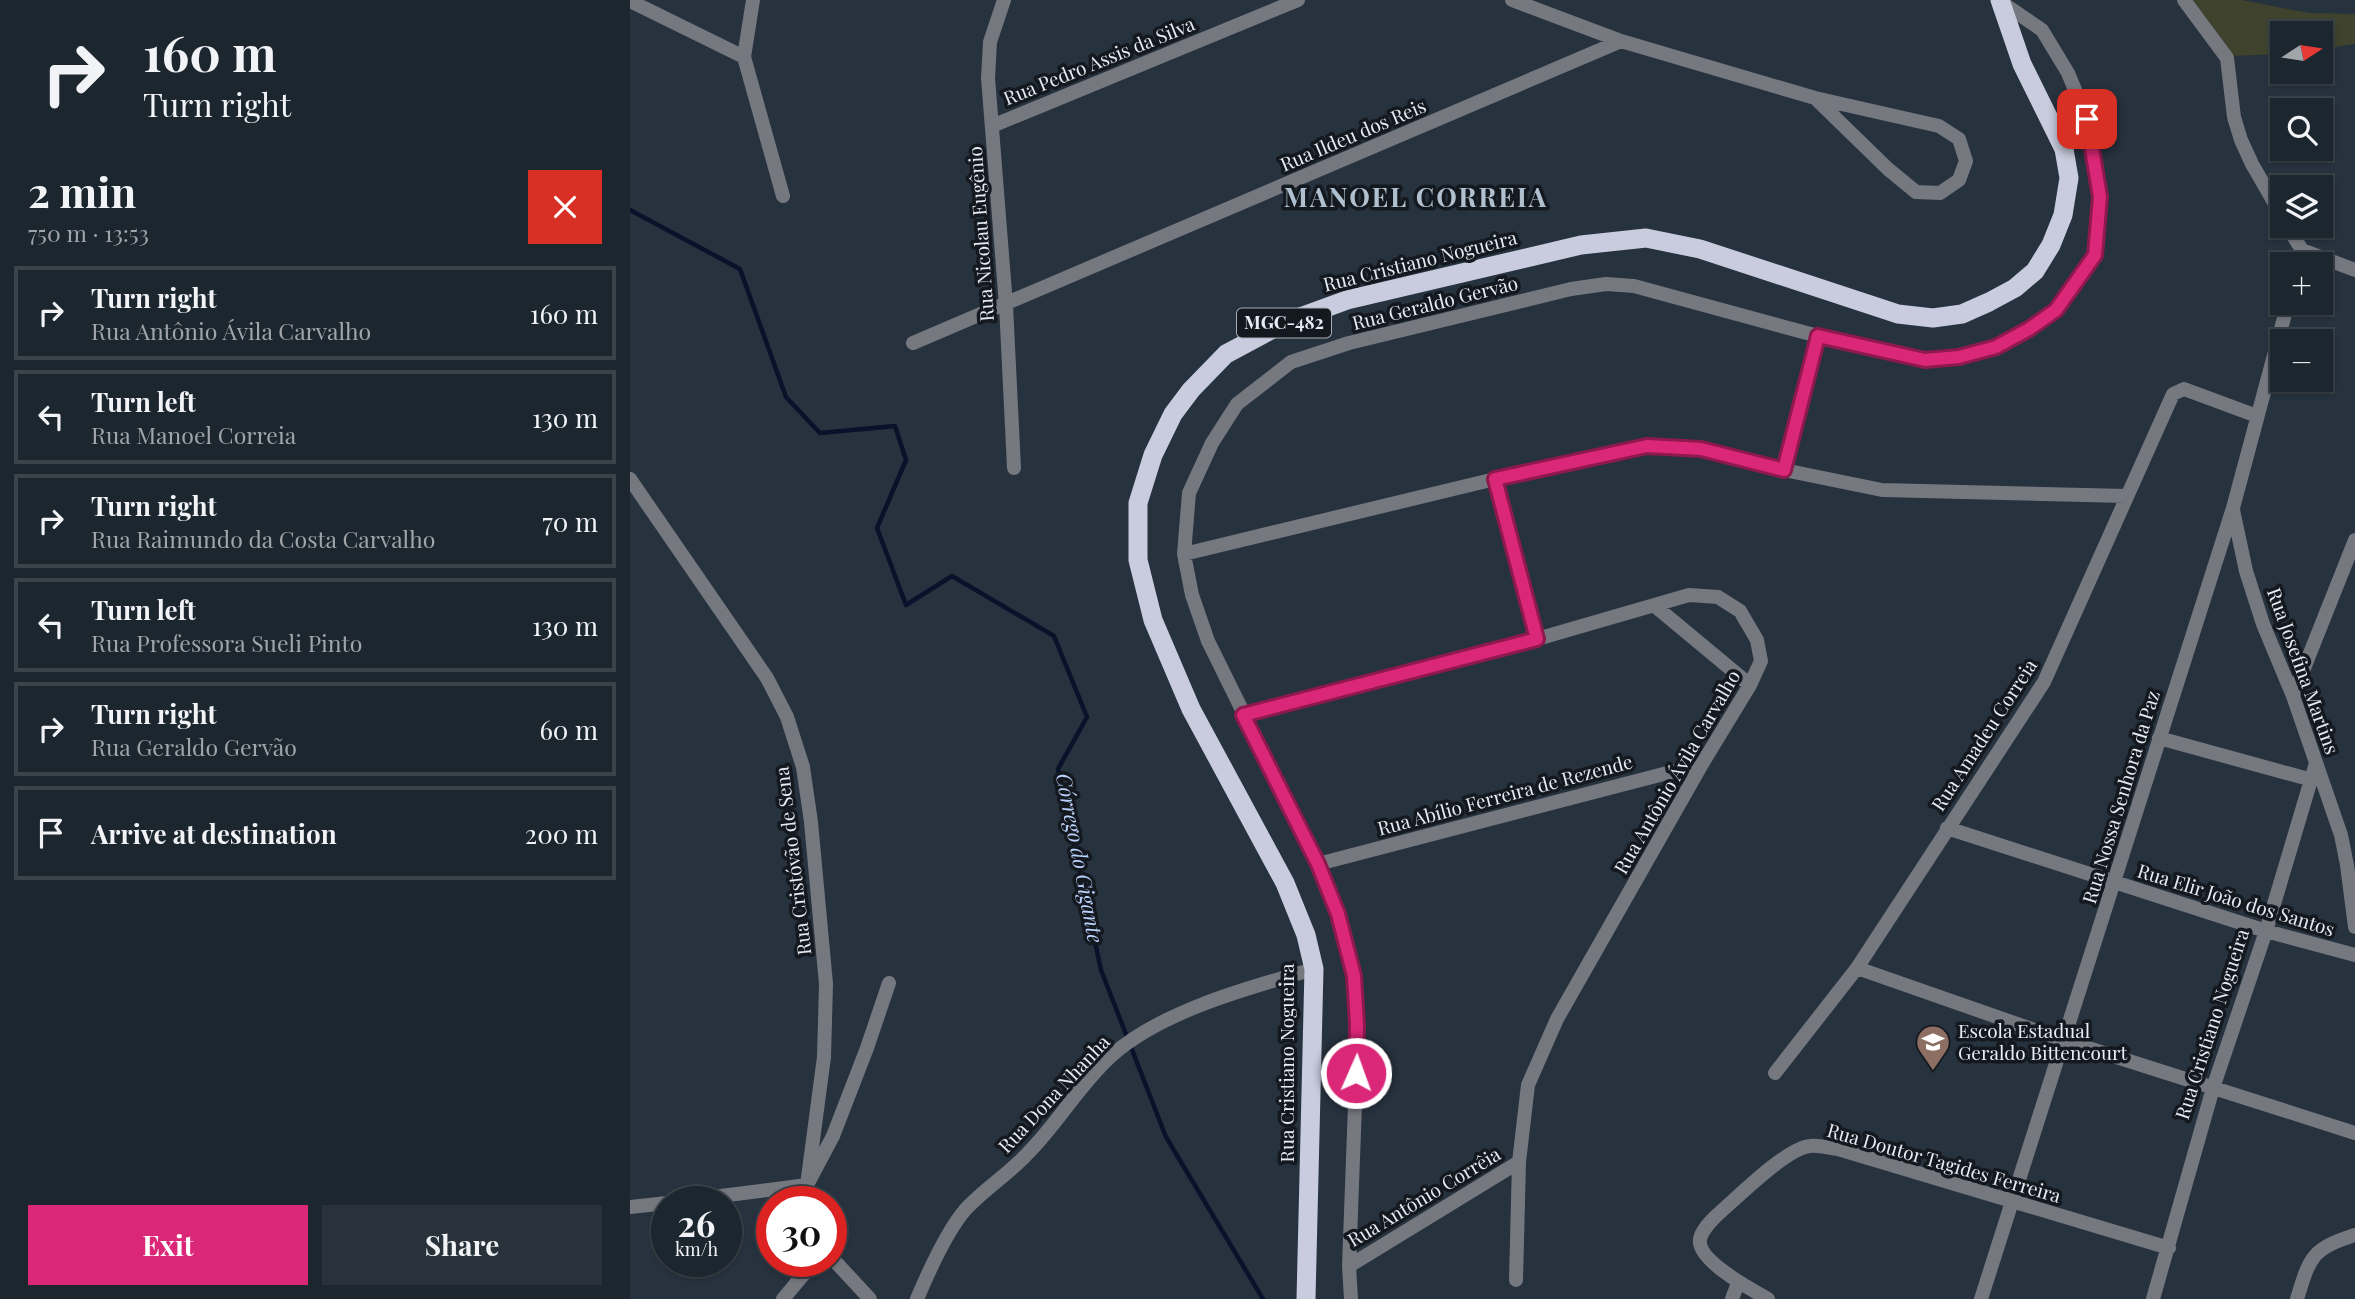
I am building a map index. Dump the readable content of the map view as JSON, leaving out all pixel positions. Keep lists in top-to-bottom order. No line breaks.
{"streets":{"highway":["Rua Cristiano Nogueira","MGC-482"],"street":["Rua Pedro Assis da Silva","Rua Ildeu dos Reis","Rua Nicolau Eugênio","Rua Geraldo Gervão","Rua Josefina Martins","Rua Amadeu Correia","Rua Antônio Ávila Carvalho","Rua Abílio Ferreira de Rezende","Rua Nossa Senhora da Paz","Rua Cristóvão de Sena","Rua Elir João dos Santos","Rua Dona Nhanha","Rua Doutor Tagides Ferreira","Rua Antônio Corrêia"]},"crossings":[["Rua Pedro Assis da Silva","Rua Nicolau Eugênio"],["Rua Ildeu dos Reis","Rua Nicolau Eugênio"],["Rua Cristiano Nogueira","Rua Geraldo Gervão"],["Rua Cristiano Nogueira","Rua Josefina Martins"],["Rua Cristiano Nogueira","Rua Elir João dos Santos"],["Rua Cristiano Nogueira","Rua Dona Nhanha"],["Rua Cristiano Nogueira","Rua Doutor Tagides Ferreira"],["Rua Geraldo Gervão","Rua Antônio Ávila Carvalho"],["Rua Geraldo Gervão","Rua Abílio Ferreira de Rezende"],["Rua Geraldo Gervão","Rua Antônio Corrêia"],["Rua Josefina Martins","Rua Nossa Senhora da Paz"],["Rua Amadeu Correia","Rua Nossa Senhora da Paz"],["Rua Amadeu Correia","Rua Elir João dos Santos"],["Rua Antônio Ávila Carvalho","Rua Abílio Ferreira de Rezende"],["Rua Antônio Ávila Carvalho","Rua Antônio Corrêia"],["Rua Nossa Senhora da Paz","Rua Elir João dos Santos"],["Rua Nossa Senhora da Paz","Rua Doutor Tagides Ferreira"]],"districts":["MANOEL CORREIA"],"water":["Córrego do Gigante"],"places":{"school or university":["Escola Estadual Geraldo Bittencourt"]},"north":"right","page":{"turn":["160 m","Turn right"],"map_buttons":["+","−"],"heading":["2 min","750 m · 13:53"],"list":[{"name":"Turn right","note":"Rua Antônio Ávila Carvalho","value":"160 m"},{"name":"Turn left","note":"Rua Manoel Correia","value":"130 m"},{"name":"Turn right","note":"Rua Raimundo da Costa Carvalho","value":"70 m"},{"name":"Turn left","note":"Rua Professora Sueli Pinto","value":"130 m"},{"name":"Turn right","note":"Rua Geraldo Gervão","value":"60 m"},{"name":"Arrive at destination","value":"200 m"}],"speed":"26 km/h","limit":"30","buttons":["Exit","Share"]}}
